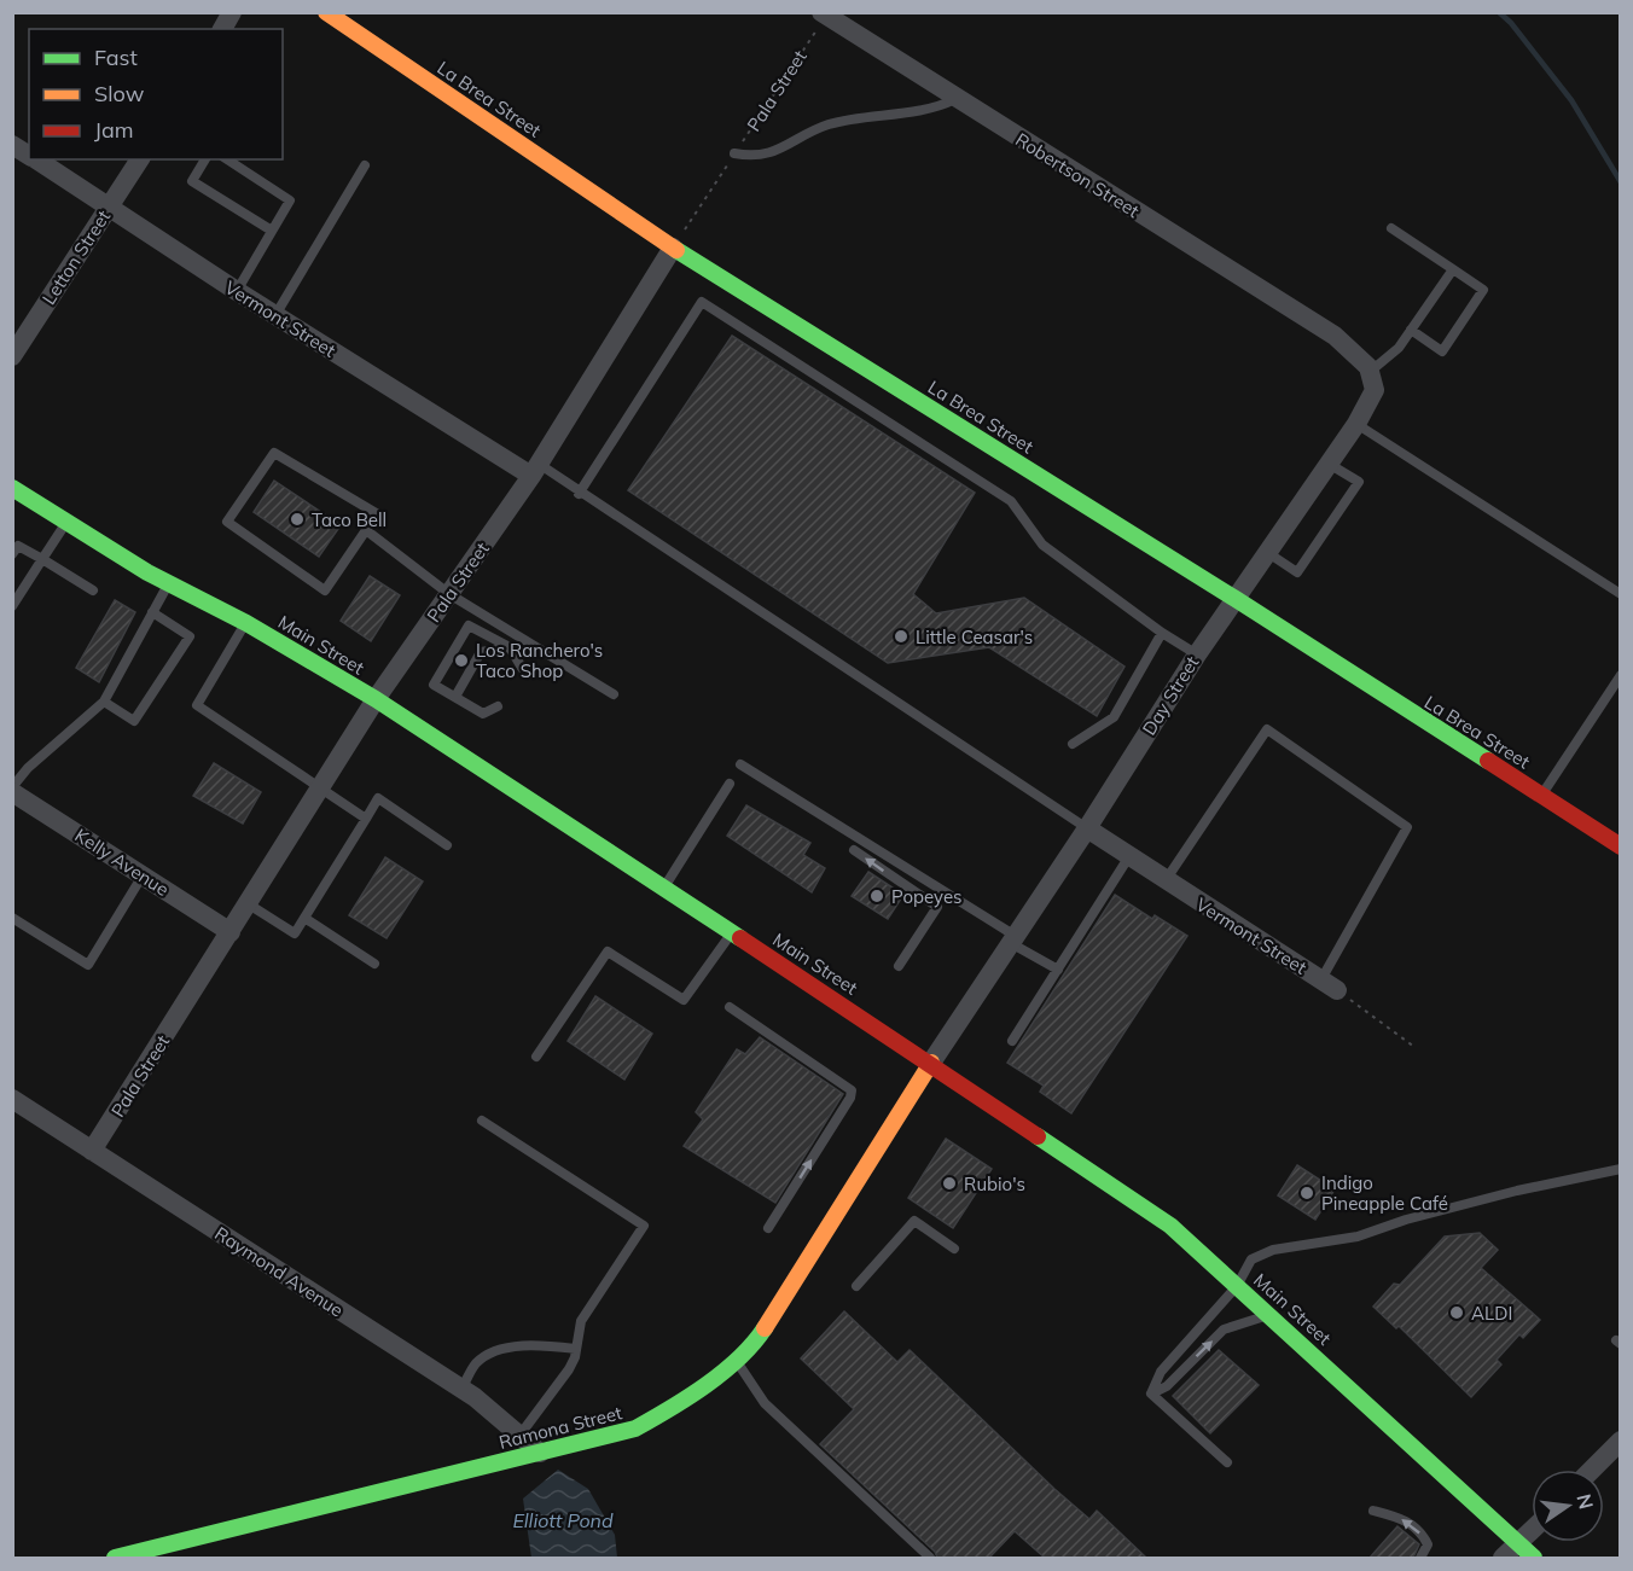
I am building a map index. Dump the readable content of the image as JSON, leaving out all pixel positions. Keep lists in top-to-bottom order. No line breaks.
{"streets":{"main road":["La Brea Street","Main Street","Ramona Street"],"street":["Pala Street","Robertson Street","Letton Street","Vermont Street","Day Street","Kelly Avenue","Raymond Avenue"]},"crossings":[["Pala Street","La Brea Street"],["Pala Street","Robertson Street"],["Pala Street","Vermont Street"],["Pala Street","Main Street"],["Pala Street","Kelly Avenue"],["Pala Street","Raymond Avenue"],["La Brea Street","Day Street"],["Robertson Street","Day Street"],["Letton Street","Vermont Street"],["Vermont Street","Day Street"],["Main Street","Day Street"],["Main Street","Ramona Street"],["Day Street","Ramona Street"],["Raymond Avenue","Ramona Street"]],"water":["Elliott Pond"],"places":["Taco Bell","Little Ceasar's","Los Ranchero's Taco Shop","Popeyes","Rubio's","Indigo Pineapple Café","ALDI"],"legend":["Fast","Slow","Jam"],"north":"right"}
